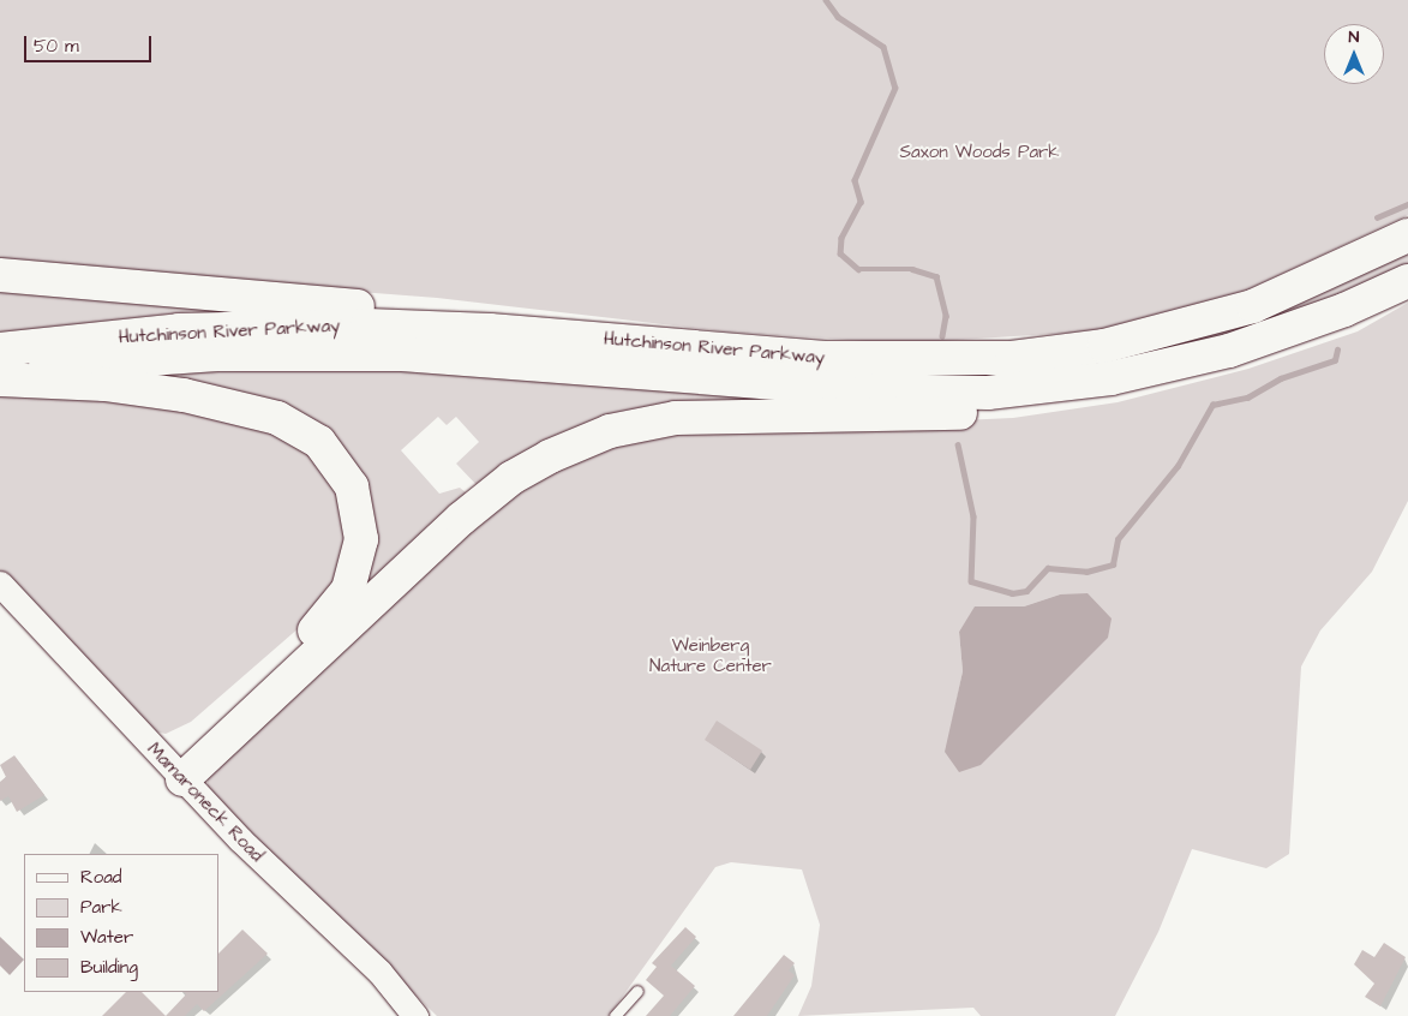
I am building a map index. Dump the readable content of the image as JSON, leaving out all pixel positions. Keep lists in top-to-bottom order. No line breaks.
{"streets":{"highway":["Hutchinson River Parkway"],"street":["Mamaroneck Road"]},"parks":["Saxon Woods Park","Weinberg Nature Center"],"legend":["Road","Park","Water","Building"],"scale_bar":"50 m","north":"top"}
